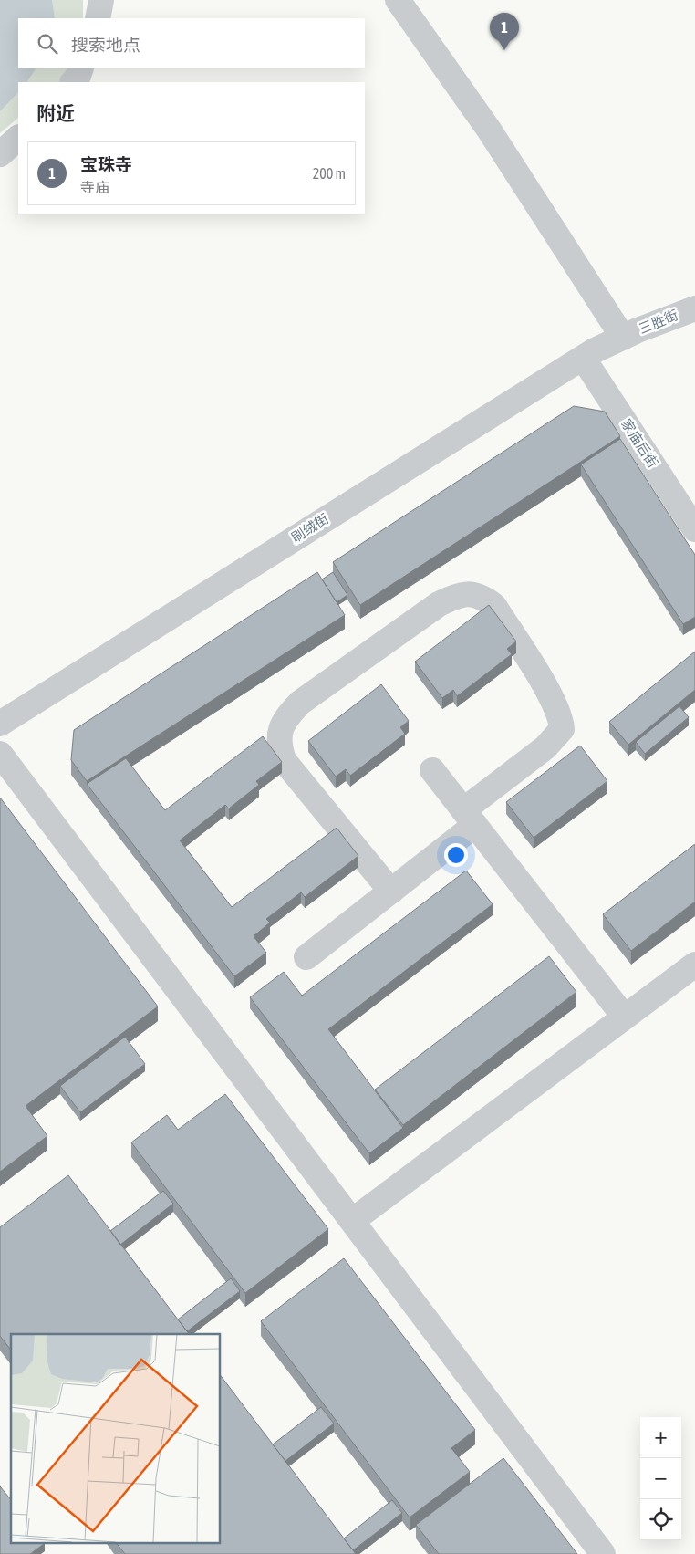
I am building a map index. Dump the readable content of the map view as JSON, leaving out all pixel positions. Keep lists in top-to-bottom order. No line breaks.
{"streets":{"street":["三胜街","家庙后街","刷绒街"]},"crossings":[["三胜街","刷绒街"],["家庙后街","刷绒街"]],"page":{"pins":"1","search":"搜索地点","heading":"附近","list":[{"mark":"1","name":"宝珠寺","note":"寺庙","value":"200 m"}],"map_buttons":["+","−"]}}
